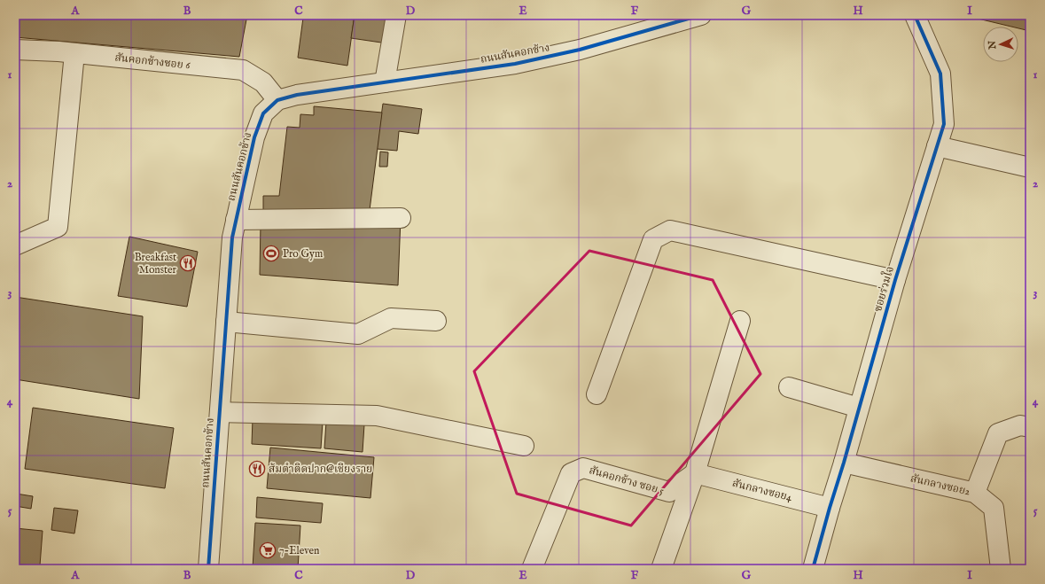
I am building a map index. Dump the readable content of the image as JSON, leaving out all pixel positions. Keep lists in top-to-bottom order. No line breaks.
{"streets":{"street":["ถนนสันคอกช้าง","สันคอกช้างซอย 6","ซอยร่วมใจ","สันคอกช้าง ซอย 5","สันกลางซอย2","สันกลางซอย4"]},"crossings":[["ถนนสันคอกช้าง","สันคอกช้างซอย 6"],["ซอยร่วมใจ","สันกลางซอย2"],["ซอยร่วมใจ","สันกลางซอย4"],["สันคอกช้าง ซอย 5","สันกลางซอย4"]],"places":{"sports":["Pro Gym"],"restaurant":["Breakfast Monster","ส้มตำติดปาก@เชียงราย"],"supermarket":["7-Eleven"]},"north":"left","grid":{"columns":["A","B","C","D","E","F","G","H","I"],"rows":["1","2","3","4","5"]}}
